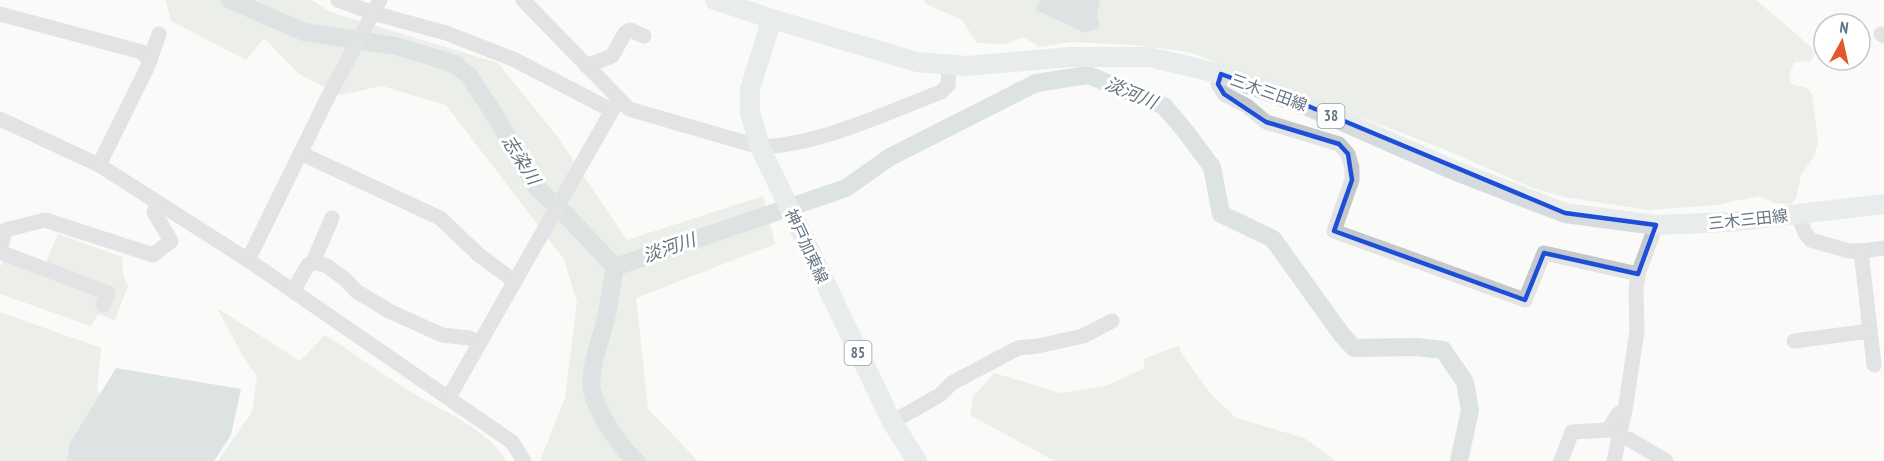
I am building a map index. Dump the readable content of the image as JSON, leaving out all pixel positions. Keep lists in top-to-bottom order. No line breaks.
{"streets":{"main road":["三木三田線","38","神戸加東線","85"]},"crossings":[["三木三田線","神戸加東線"]],"water":["淡河川","志染川"],"north":"top"}
